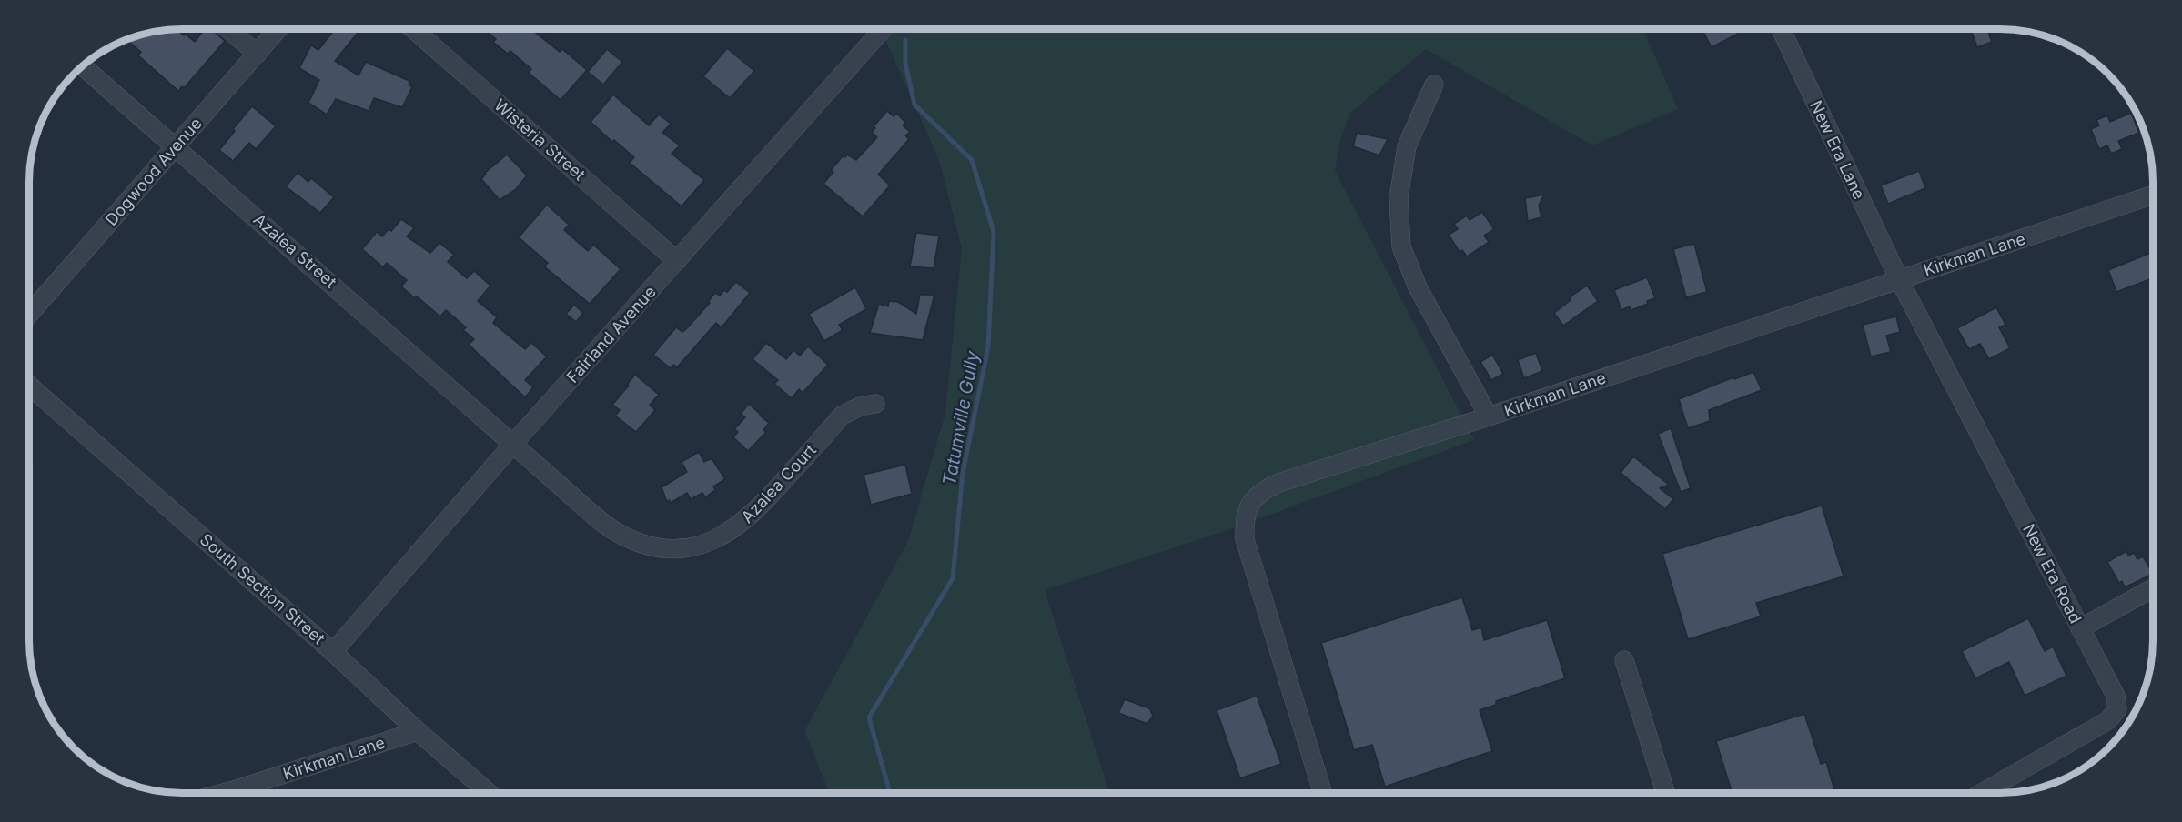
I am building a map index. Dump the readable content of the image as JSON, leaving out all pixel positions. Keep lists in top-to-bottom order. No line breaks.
{"streets":{"street":["Wisteria Street","New Era Lane","Dogwood Avenue","Azalea Street","Kirkman Lane","Fairland Avenue","Azalea Court","New Era Road","South Section Street"]},"crossings":[["Wisteria Street","Fairland Avenue"],["New Era Lane","Kirkman Lane"],["New Era Lane","New Era Road"],["Dogwood Avenue","Azalea Street"],["Azalea Street","Fairland Avenue"],["Azalea Street","Azalea Court"],["Kirkman Lane","New Era Road"],["Kirkman Lane","South Section Street"],["Fairland Avenue","Azalea Court"],["Fairland Avenue","South Section Street"]],"water":["Tatumville Gully"]}
